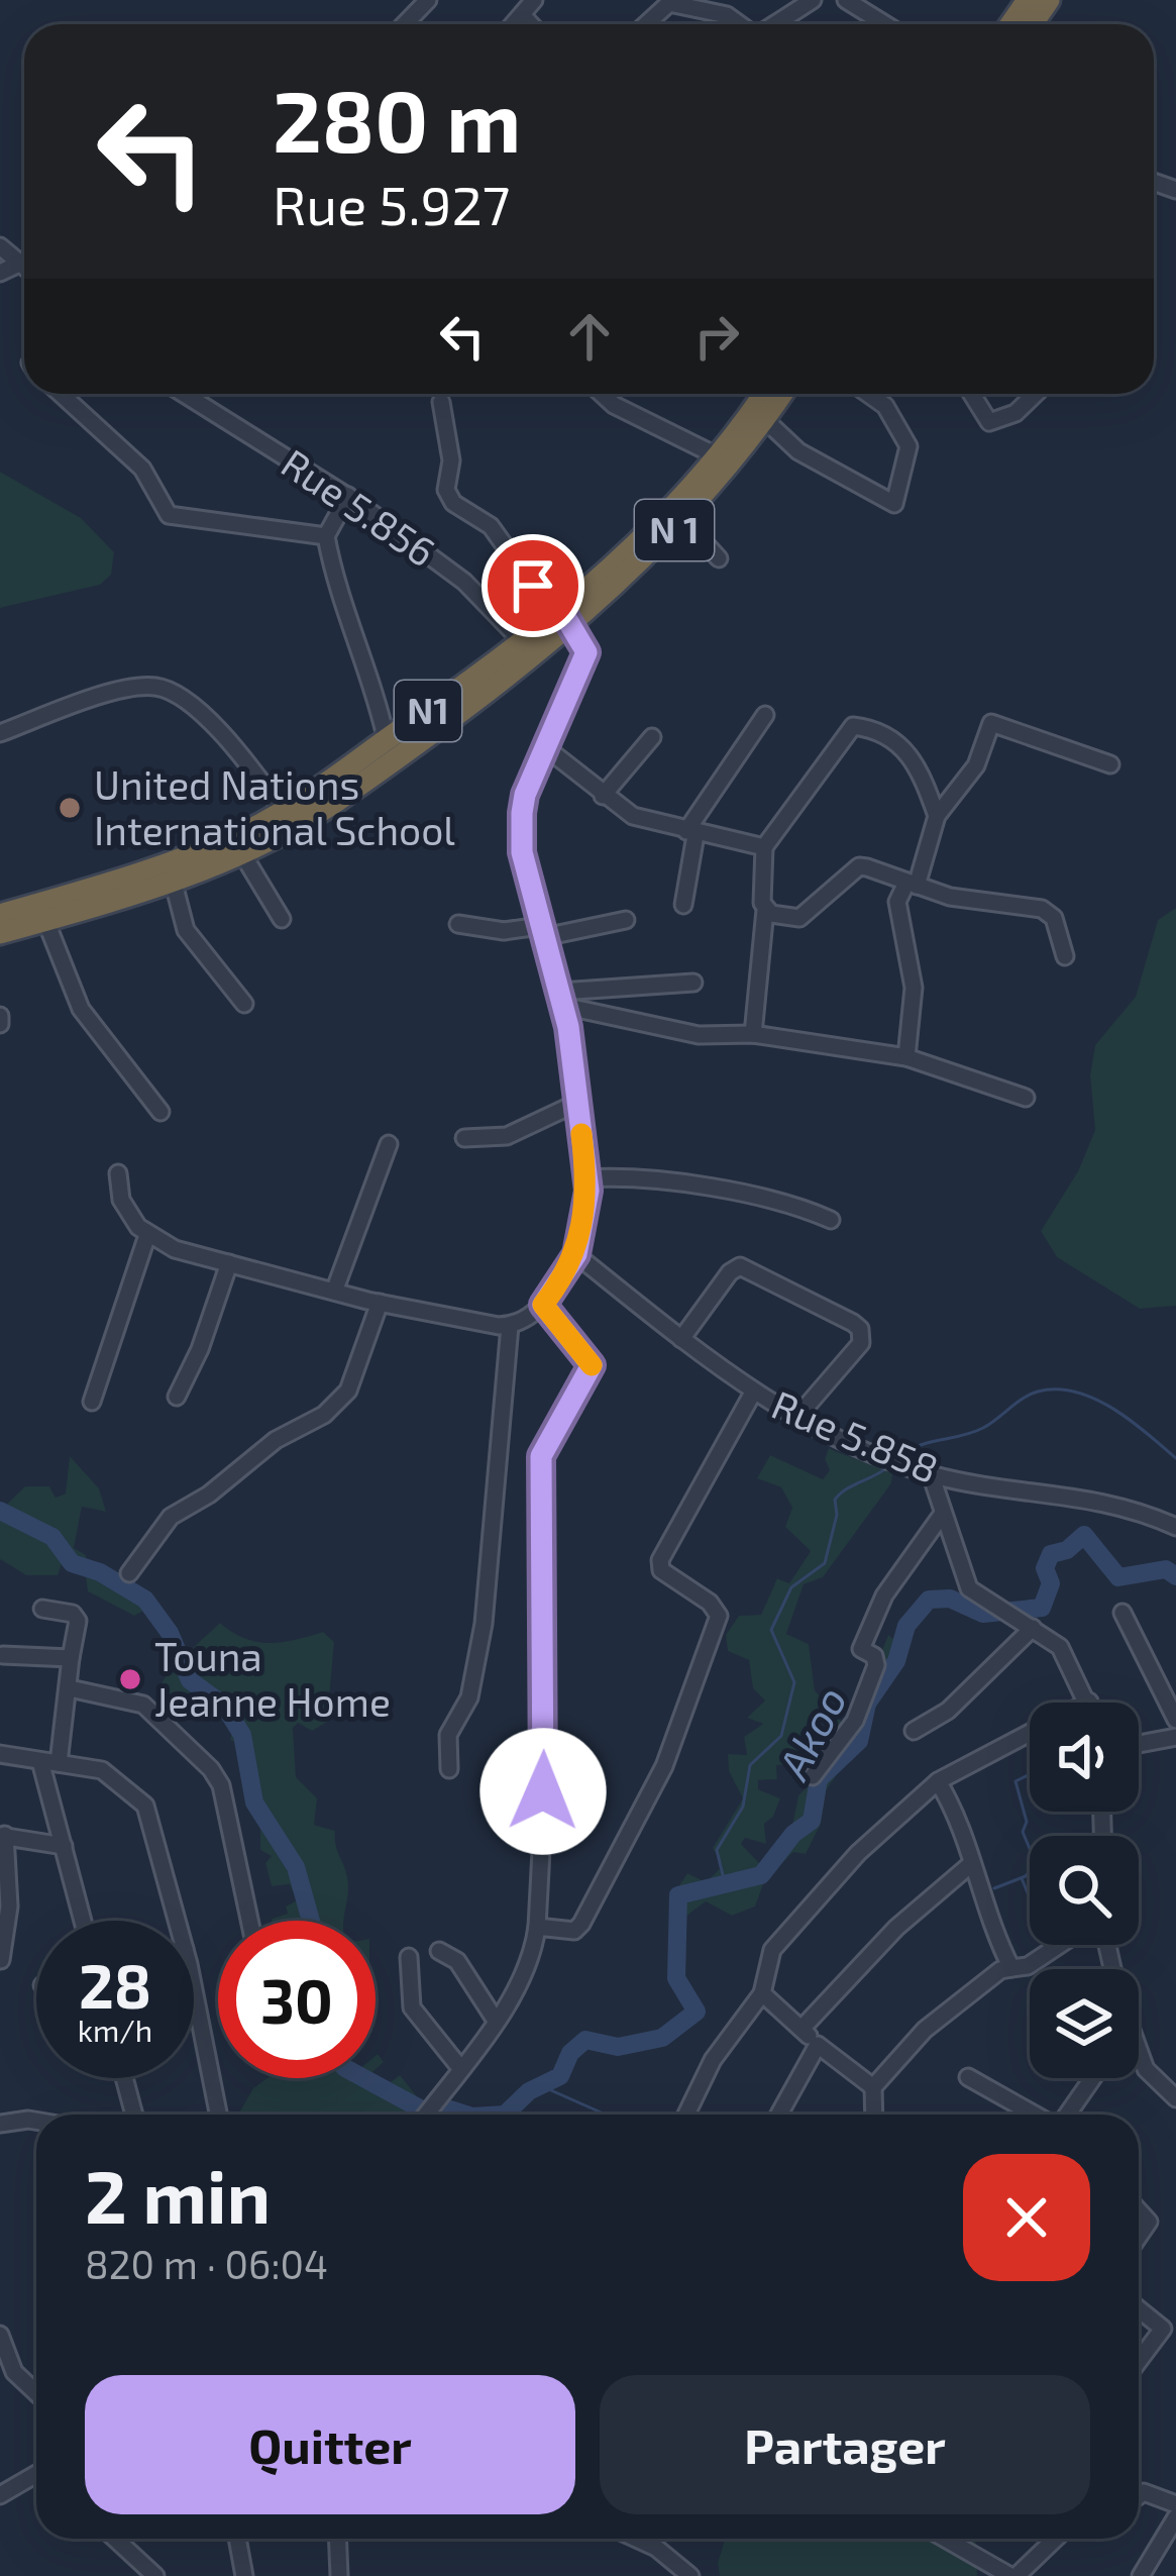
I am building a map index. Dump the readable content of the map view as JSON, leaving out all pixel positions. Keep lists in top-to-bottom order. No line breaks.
{"streets":{"highway":["N 1","N1"],"street":["Rue 5.856","Rue 5.858"]},"crossings":[["Rue 5.856","N 1"],["Rue 5.856","N1"],["N 1","N1"]],"water":["Akoo"],"places":["United Nations International School","Touna Jeanne Home"],"page":{"turn":["280 m","Rue 5.927"],"speed":"28 km/h","limit":"30","heading":["2 min","820 m · 06:04"],"buttons":["Quitter","Partager"]}}
